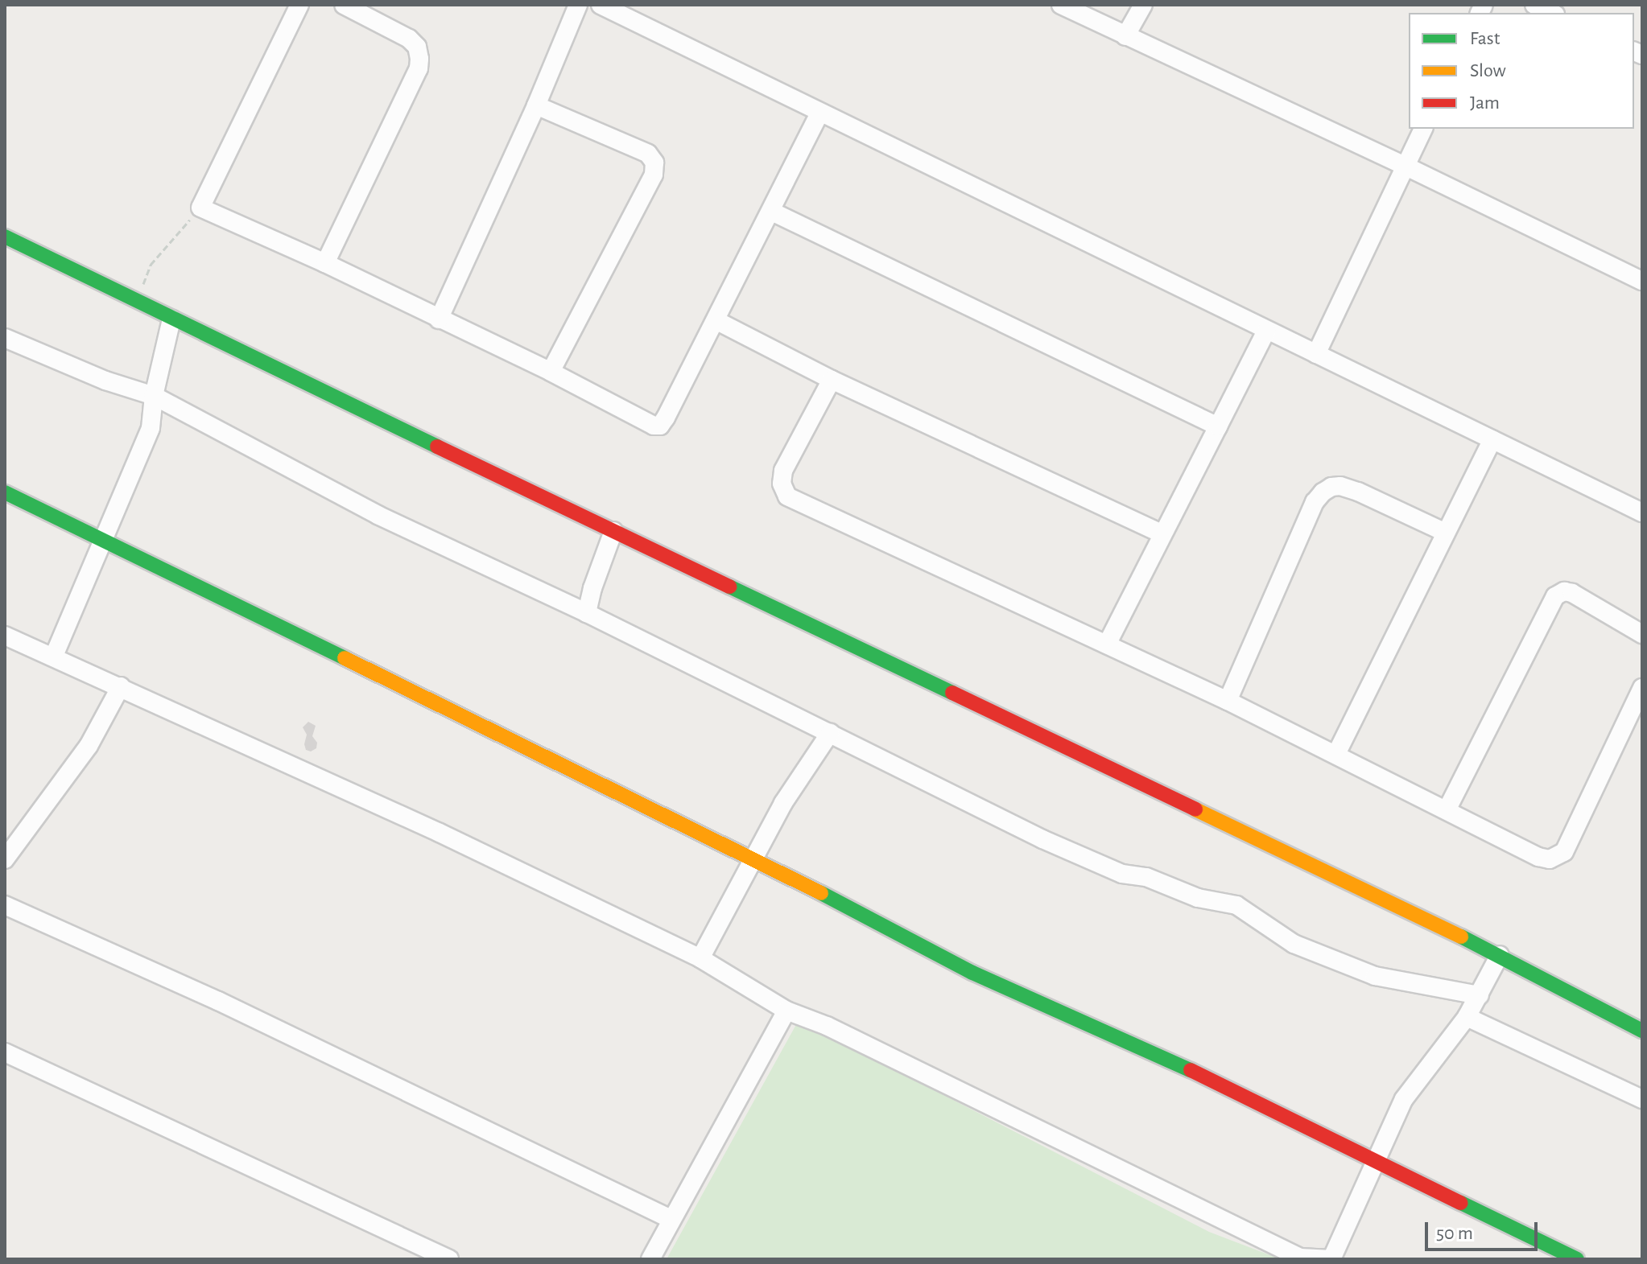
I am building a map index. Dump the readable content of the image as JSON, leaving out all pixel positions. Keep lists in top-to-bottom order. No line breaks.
{"legend":["Fast","Slow","Jam"],"scale_bar":"50 m"}
